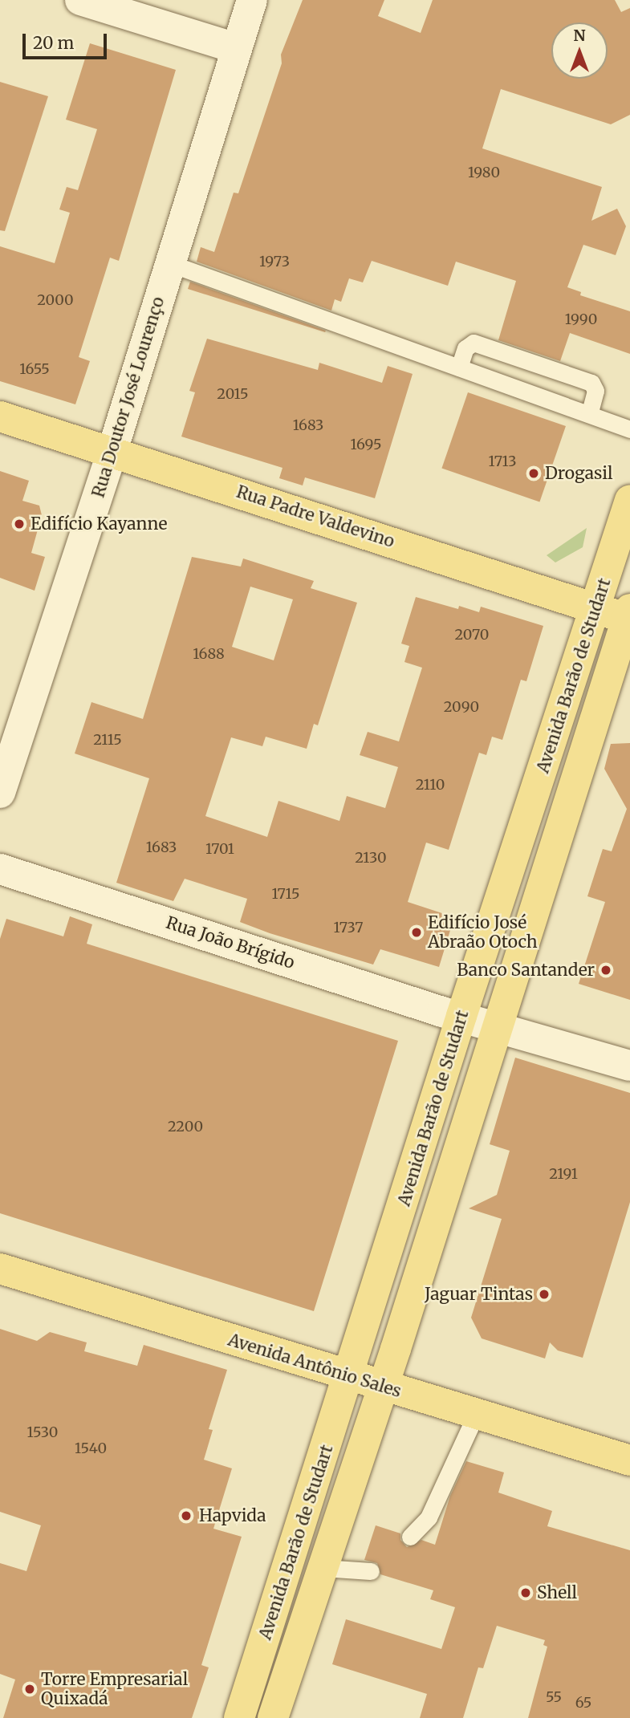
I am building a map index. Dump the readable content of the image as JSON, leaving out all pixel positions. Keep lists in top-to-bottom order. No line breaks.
{"streets":{"main road":["Rua Padre Valdevino","Avenida Barão de Studart","Avenida Antônio Sales"],"street":["Rua Doutor José Lourenço","Rua João Brígido"]},"crossings":[["Rua Doutor José Lourenço","Rua Padre Valdevino"],["Rua Padre Valdevino","Avenida Barão de Studart"],["Avenida Barão de Studart","Rua João Brígido"],["Avenida Barão de Studart","Avenida Antônio Sales"]],"places":["Drogasil","Edifício Kayanne","Edifício José Abraão Otoch","Banco Santander","Jaguar Tintas","Hapvida","Shell","Torre Empresarial Quixadá"],"house_numbers":["1980","1973","2000","1990","1655","2015","1683","1695","1713","2070","1688","2090","2115","2110","1683","1701","2130","1715","1737","2200","2191","1530","1540","55","65"],"scale_bar":"20 m","north":"top"}
